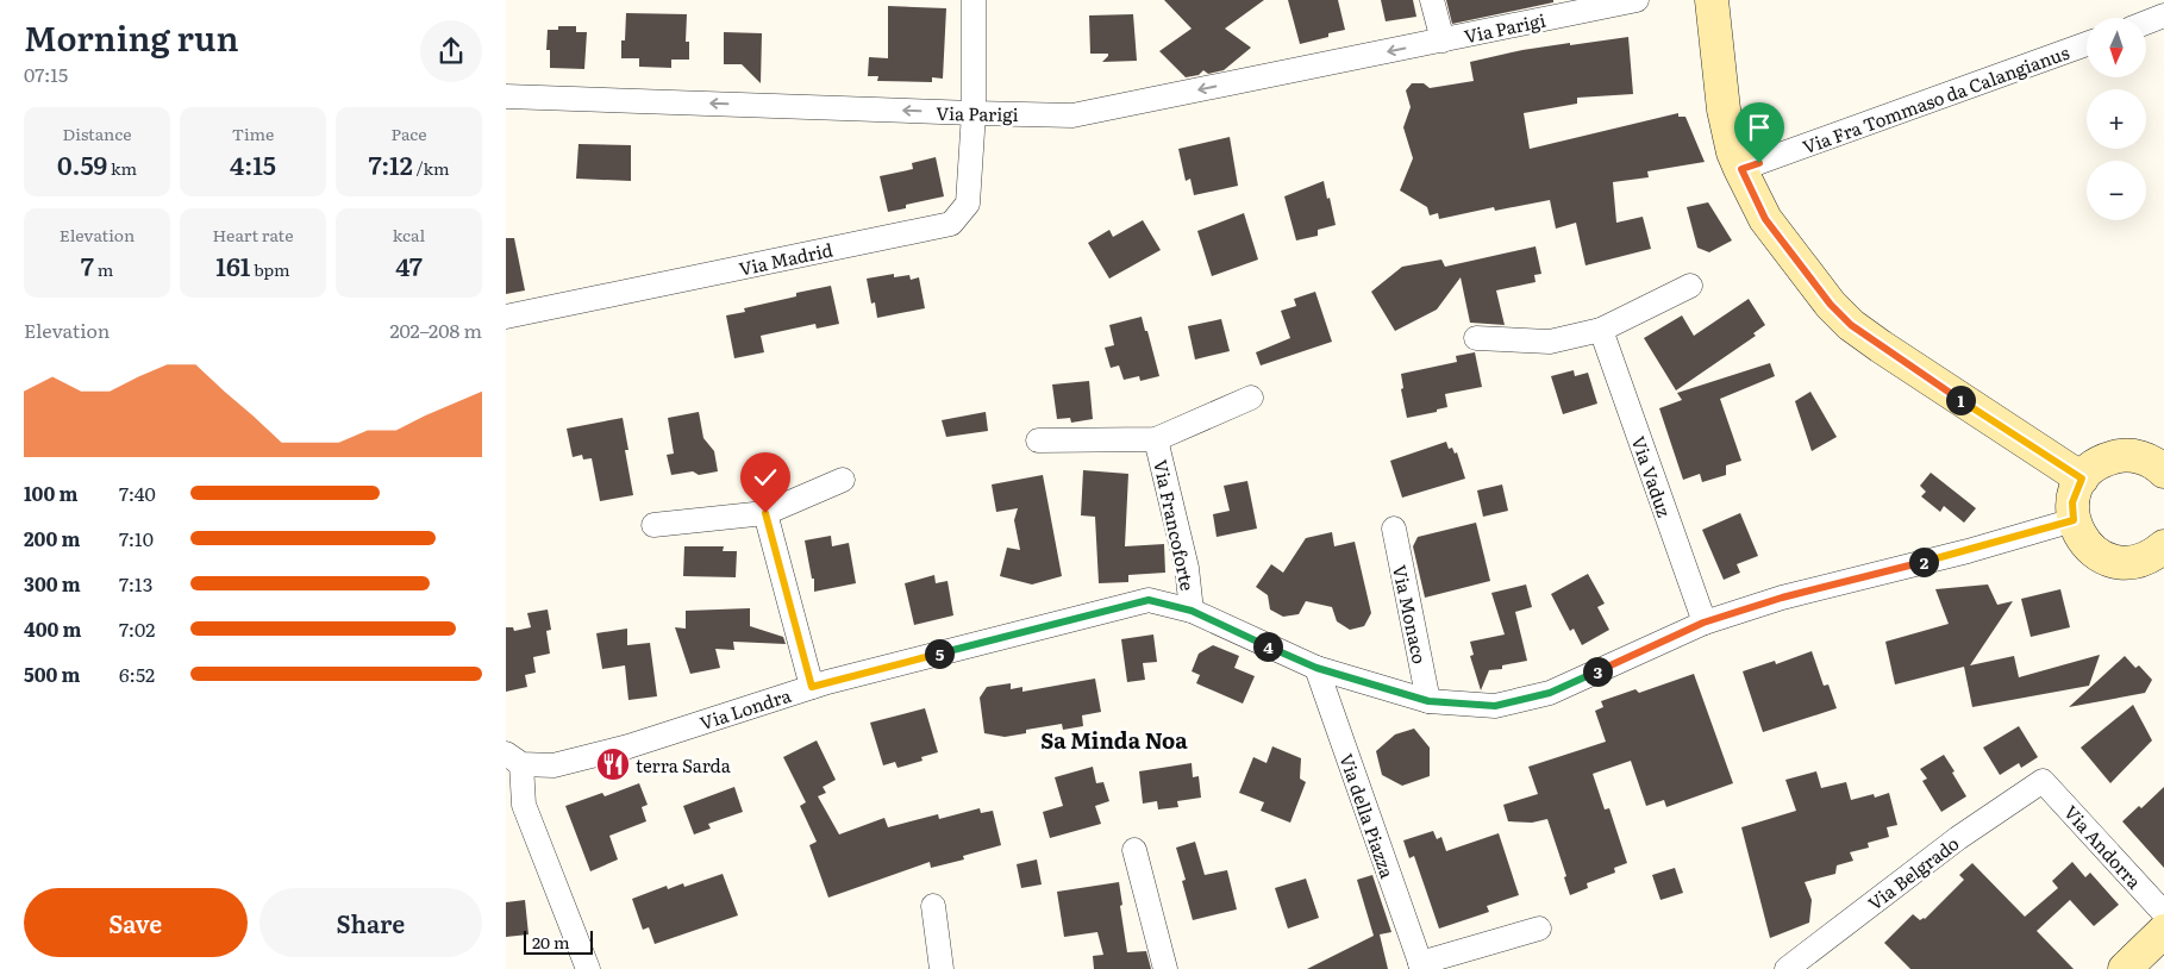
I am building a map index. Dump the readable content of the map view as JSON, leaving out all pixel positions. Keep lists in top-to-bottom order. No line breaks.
{"streets":{"street":["Via Parigi","Via Fra Tommaso da Calangianus","Via Madrid","Via Vaduz","Via Francoforte","Via Monaco","Via Londra","Via della Piazza","Via Andorra","Via Belgrado"]},"crossings":[["Via Parigi","Via Madrid"],["Via Vaduz","Via Londra"],["Via Francoforte","Via Londra"],["Via Monaco","Via Londra"],["Via Londra","Via della Piazza"],["Via Andorra","Via Belgrado"]],"one_way":["Via Parigi"],"districts":["Sa Minda Noa"],"places":{"restaurant":["terra Sarda"]},"scale_bar":"20 m","north":"bottom","page":{"heading":["Morning run","07:15"],"map_buttons":["+","−"],"stats":[["Distance","0.59 km"],["Time","4:15"],["Pace","7:12 /km"],["Elevation","7 m"],["Heart rate","161 bpm"],["kcal","47"]],"chart":["Elevation","202–208 m"],"pins":["1","2","4","5","3"],"list":[{"name":"100 m","note":"7:40"},{"name":"200 m","note":"7:10"},{"name":"300 m","note":"7:13"},{"name":"400 m","note":"7:02"},{"name":"500 m","note":"6:52"}],"buttons":["Save","Share"],"scale":"20 m"}}
